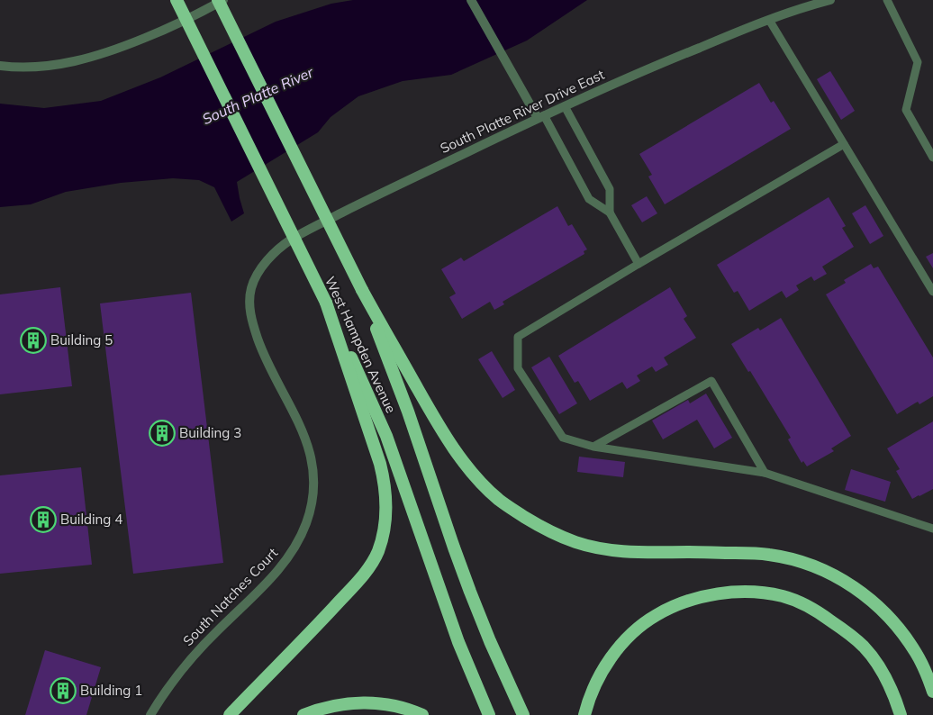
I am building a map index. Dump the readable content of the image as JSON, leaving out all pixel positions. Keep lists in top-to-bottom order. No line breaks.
{"streets":{"highway":["West Hampden Avenue"],"street":["South Platte River Drive East","South Natches Court"]},"crossings":[["South Platte River Drive East","South Natches Court"]],"water":["South Platte River"],"places":{"building":["Building 5","Building 3","Building 4","Building 1"]}}
